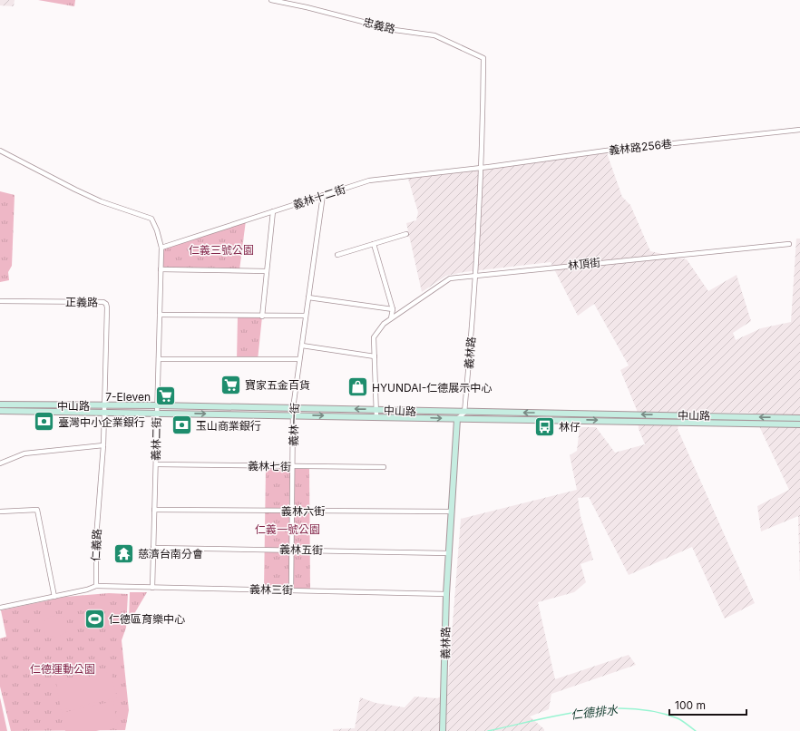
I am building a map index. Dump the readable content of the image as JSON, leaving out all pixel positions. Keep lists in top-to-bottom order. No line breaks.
{"streets":{"main road":["義林路","中山路"],"street":["忠義路","義林路256巷","義林十二街","林頂街","正義路","義林一街","義林二街","義林七街","義林六街","仁義路","義林五街","義林三街"]},"crossings":[["忠義路","義林路"],["義林路256巷","義林十二街"],["義林路256巷","義林路"],["義林十二街","義林路"],["義林十二街","義林一街"],["義林十二街","義林二街"],["林頂街","義林路"],["林頂街","中山路"],["正義路","中山路"],["正義路","仁義路"],["義林路","中山路"],["義林路","義林六街"],["義林路","義林五街"],["義林路","義林三街"],["中山路","義林一街"],["中山路","義林二街"],["中山路","仁義路"],["義林一街","義林七街"],["義林一街","義林六街"],["義林一街","義林五街"],["義林一街","義林三街"],["義林二街","義林七街"],["義林二街","義林六街"],["義林二街","義林五街"],["義林二街","義林三街"],["仁義路","義林三街"]],"water":["仁德排水"],"parks":["仁義三號公園","仁義一號公園","仁德運動公園"],"places":{"supermarket":["寶家五金百貨","7-Eleven"],"shop":["HYUNDAI-仁德展示中心"],"bank":["臺灣中小企業銀行","玉山商業銀行"],"bus stop":["林仔"],"temple":["慈濟台南分會"],"sports":["仁德區育樂中心"]},"scale_bar":"100 m"}
